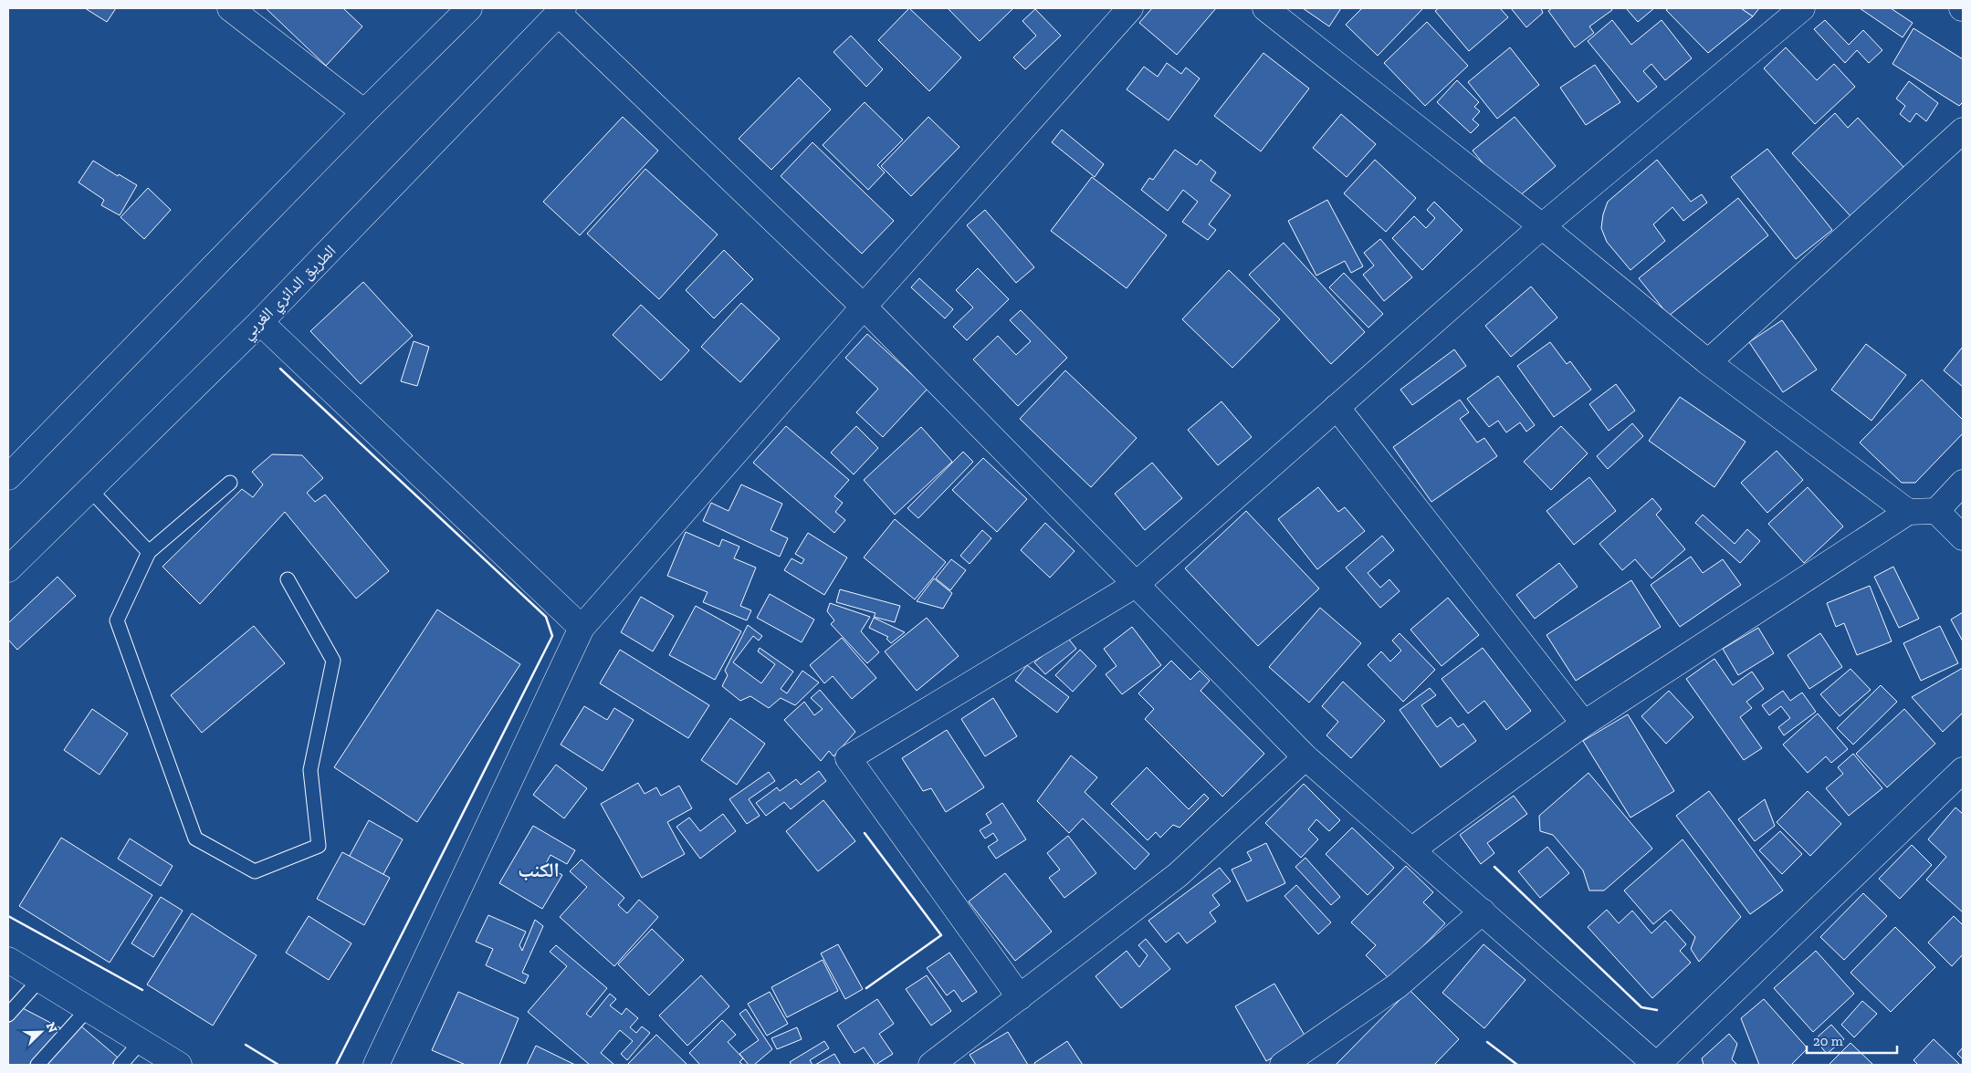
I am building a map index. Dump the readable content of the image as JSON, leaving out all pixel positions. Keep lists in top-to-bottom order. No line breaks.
{"streets":{"street":["الطريق الدائري الغربي"]},"districts":["الكنب"],"scale_bar":"20 m","north":"top right"}
